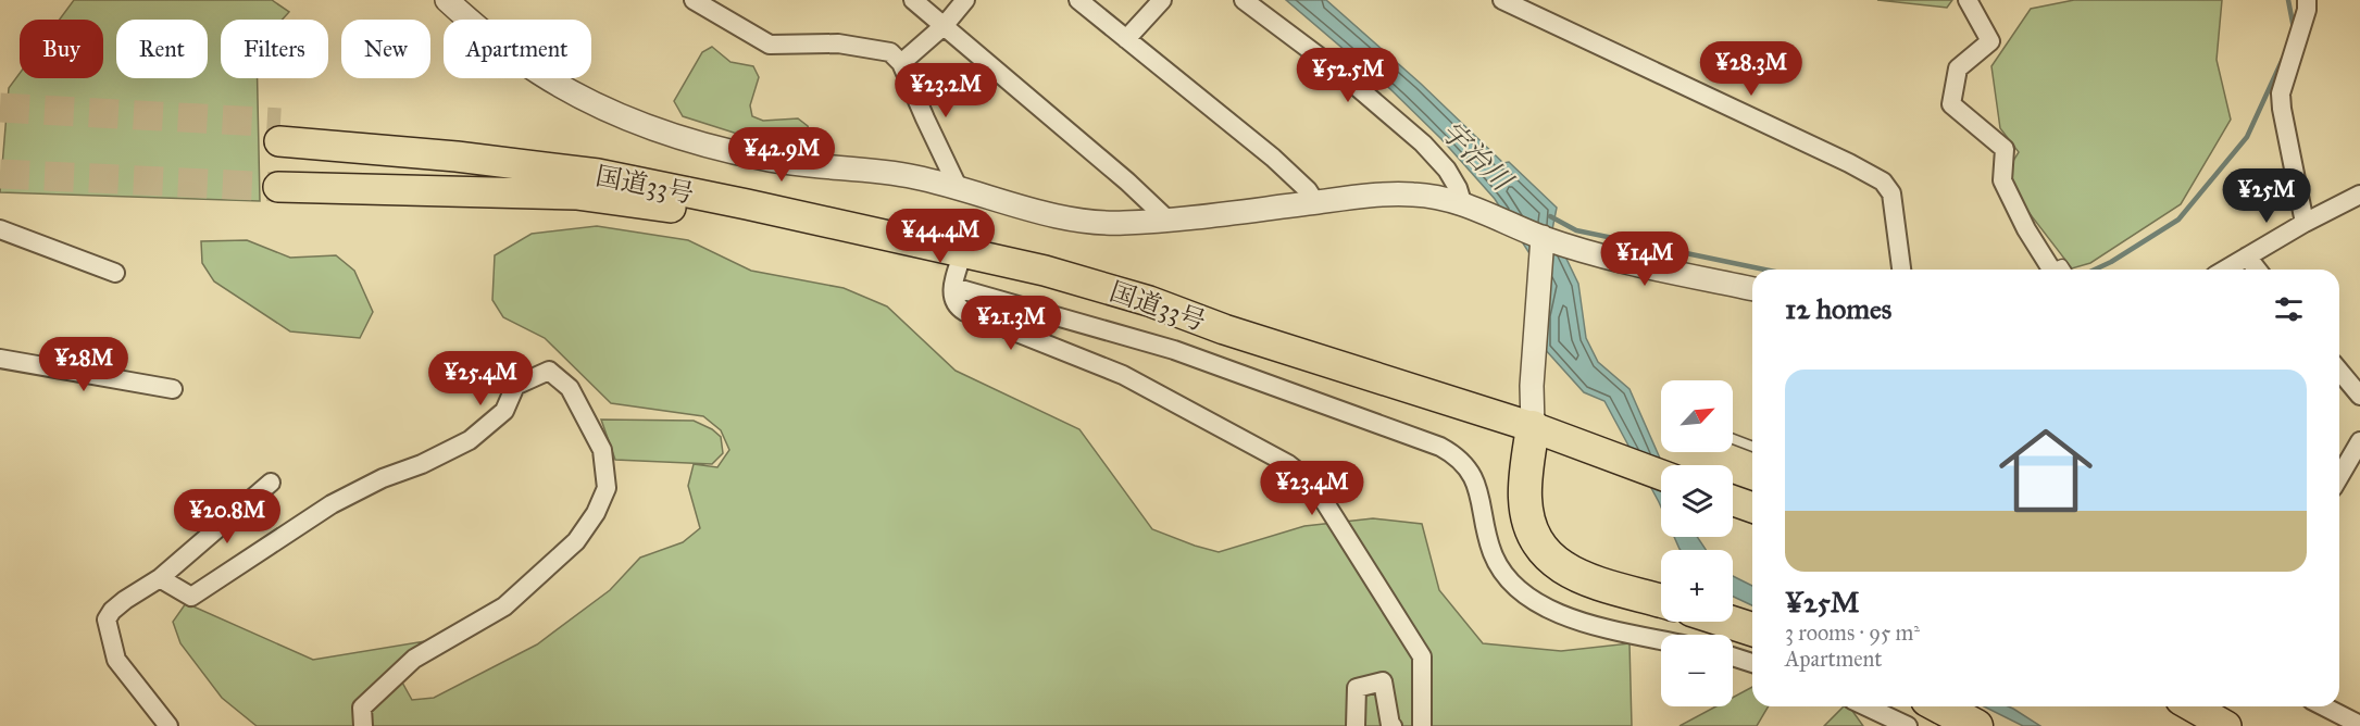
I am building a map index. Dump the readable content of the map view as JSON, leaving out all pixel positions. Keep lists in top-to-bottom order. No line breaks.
{"streets":{"highway":["国道33号"]},"water":["宇治川"],"north":"top right","page":{"chip":["Buy","Rent","Filters","New","Apartment"],"price":["¥28.3M","¥52.5M","¥23.2M","¥42.9M","¥25M","¥44.4M","¥14M","¥21.3M","¥28M","¥25.4M","¥23.4M","¥20.8M"],"heading":"12 homes","list":[{"name":"¥25M","note":"3 rooms · 95 m² · Apartment"}],"map_buttons":["+","−"]}}
